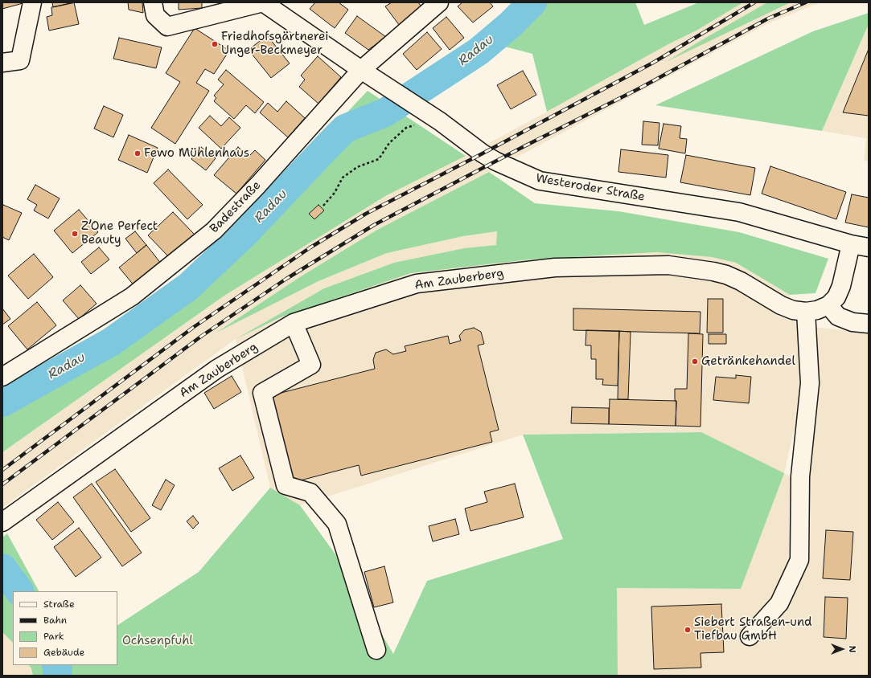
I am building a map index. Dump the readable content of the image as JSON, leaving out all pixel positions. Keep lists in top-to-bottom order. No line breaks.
{"streets":{"street":["Westeroder Straße","Badestraße","Am Zauberberg"]},"crossings":[["Westeroder Straße","Badestraße"]],"water":["Radau"],"parks":["Ochsenpfuhl"],"places":["Friedhofsgärtnerei Unger-Beckmeyer","Fewo Mühlenhaus","Z’One Perfect Beauty","Getränkehandel","Siebert Straßen-und Tiefbau GmbH"],"legend":["Straße","Bahn","Park","Gebäude"],"north":"right"}
